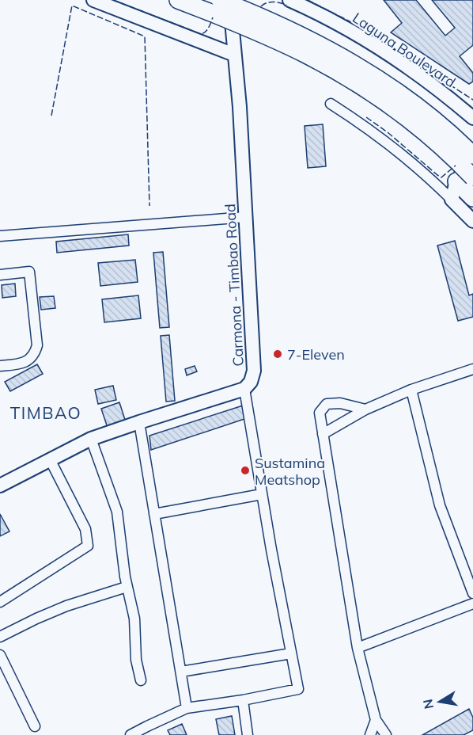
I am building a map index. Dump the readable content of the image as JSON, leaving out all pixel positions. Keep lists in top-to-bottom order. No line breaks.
{"streets":{"main road":["Laguna Boulevard","Carmona - Timbao Road"]},"districts":["TIMBAO"],"places":["7-Eleven","Sustamina Meatshop"],"north":"left"}
